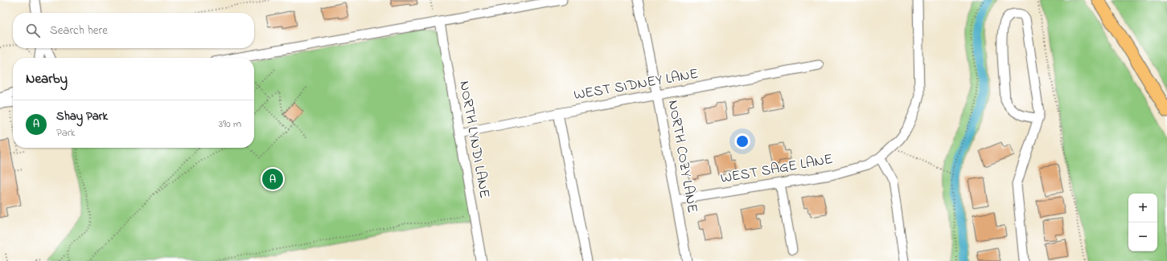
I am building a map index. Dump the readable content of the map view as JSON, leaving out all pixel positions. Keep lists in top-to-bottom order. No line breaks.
{"streets":{"street":["WEST SIDNEY LANE","NORTH LYNDI LANE","NORTH COZY LANE","WEST SAGE LANE"]},"crossings":[["WEST SIDNEY LANE","NORTH LYNDI LANE"],["WEST SIDNEY LANE","NORTH COZY LANE"],["NORTH COZY LANE","WEST SAGE LANE"]],"page":{"search":"Search here","heading":"Nearby","list":[{"mark":"A","name":"Shay Park","note":"Park","value":"390 m"}],"pins":"A","map_buttons":["+","−"]}}
